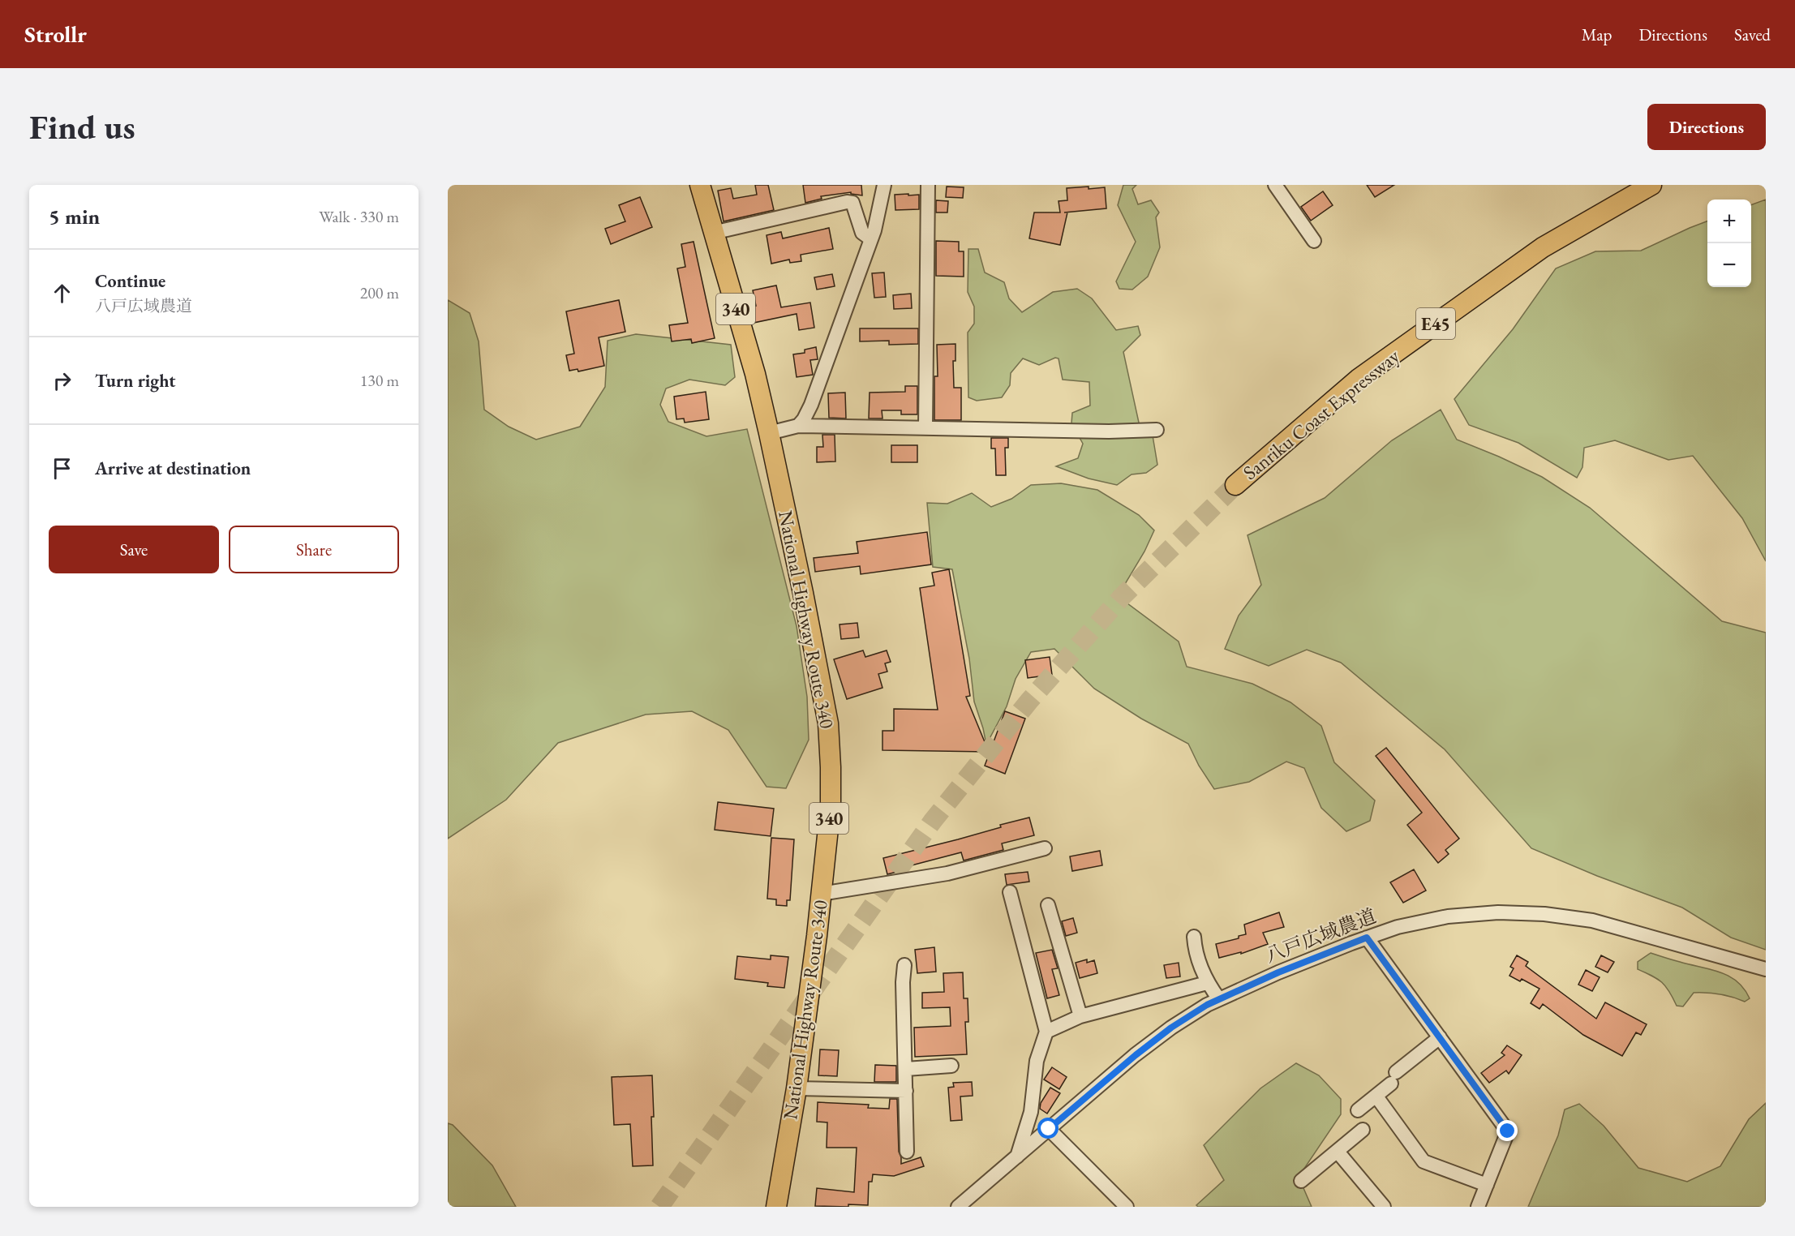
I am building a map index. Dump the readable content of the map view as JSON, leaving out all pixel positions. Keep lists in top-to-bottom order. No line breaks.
{"streets":{"highway":["340","E45","Sanriku Coast Expressway","National Highway Route 340"],"street":["八戸広域農道"]},"page":{"header":"Strollr","nav":["Map","Directions","Saved"],"buttons":["Directions",["Save","Share"]],"title":"Find us","heading":["5 min","Walk · 330 m"],"map_buttons":["+","−"],"list":[["Continue","八戸広域農道","200 m"],["Turn right","130 m"],"Arrive at destination"]}}
